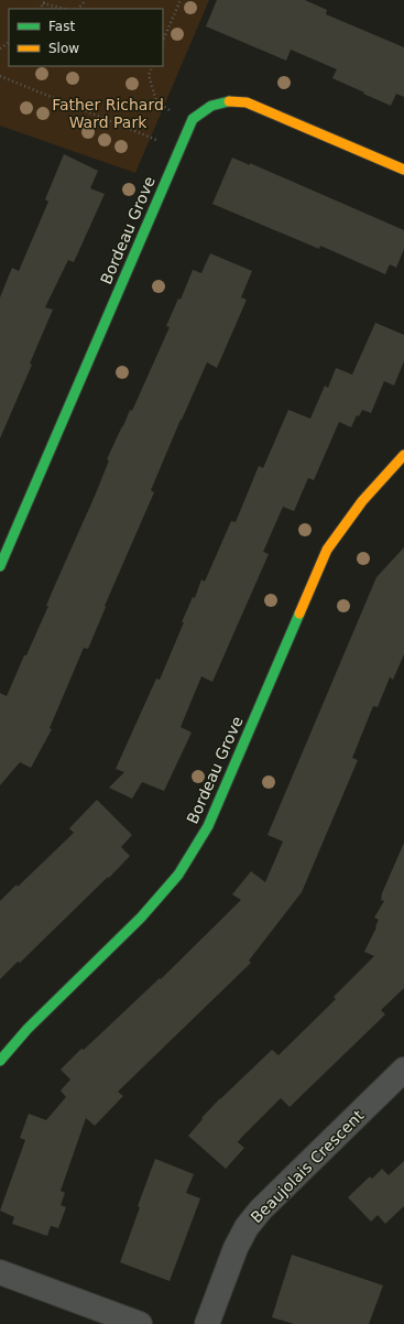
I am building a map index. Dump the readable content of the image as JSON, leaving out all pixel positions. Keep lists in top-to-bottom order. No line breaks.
{"streets":{"street":["Bordeau Grove","Beaujolais Crescent"]},"parks":["Father Richard Ward Park"],"legend":["Fast","Slow"]}
